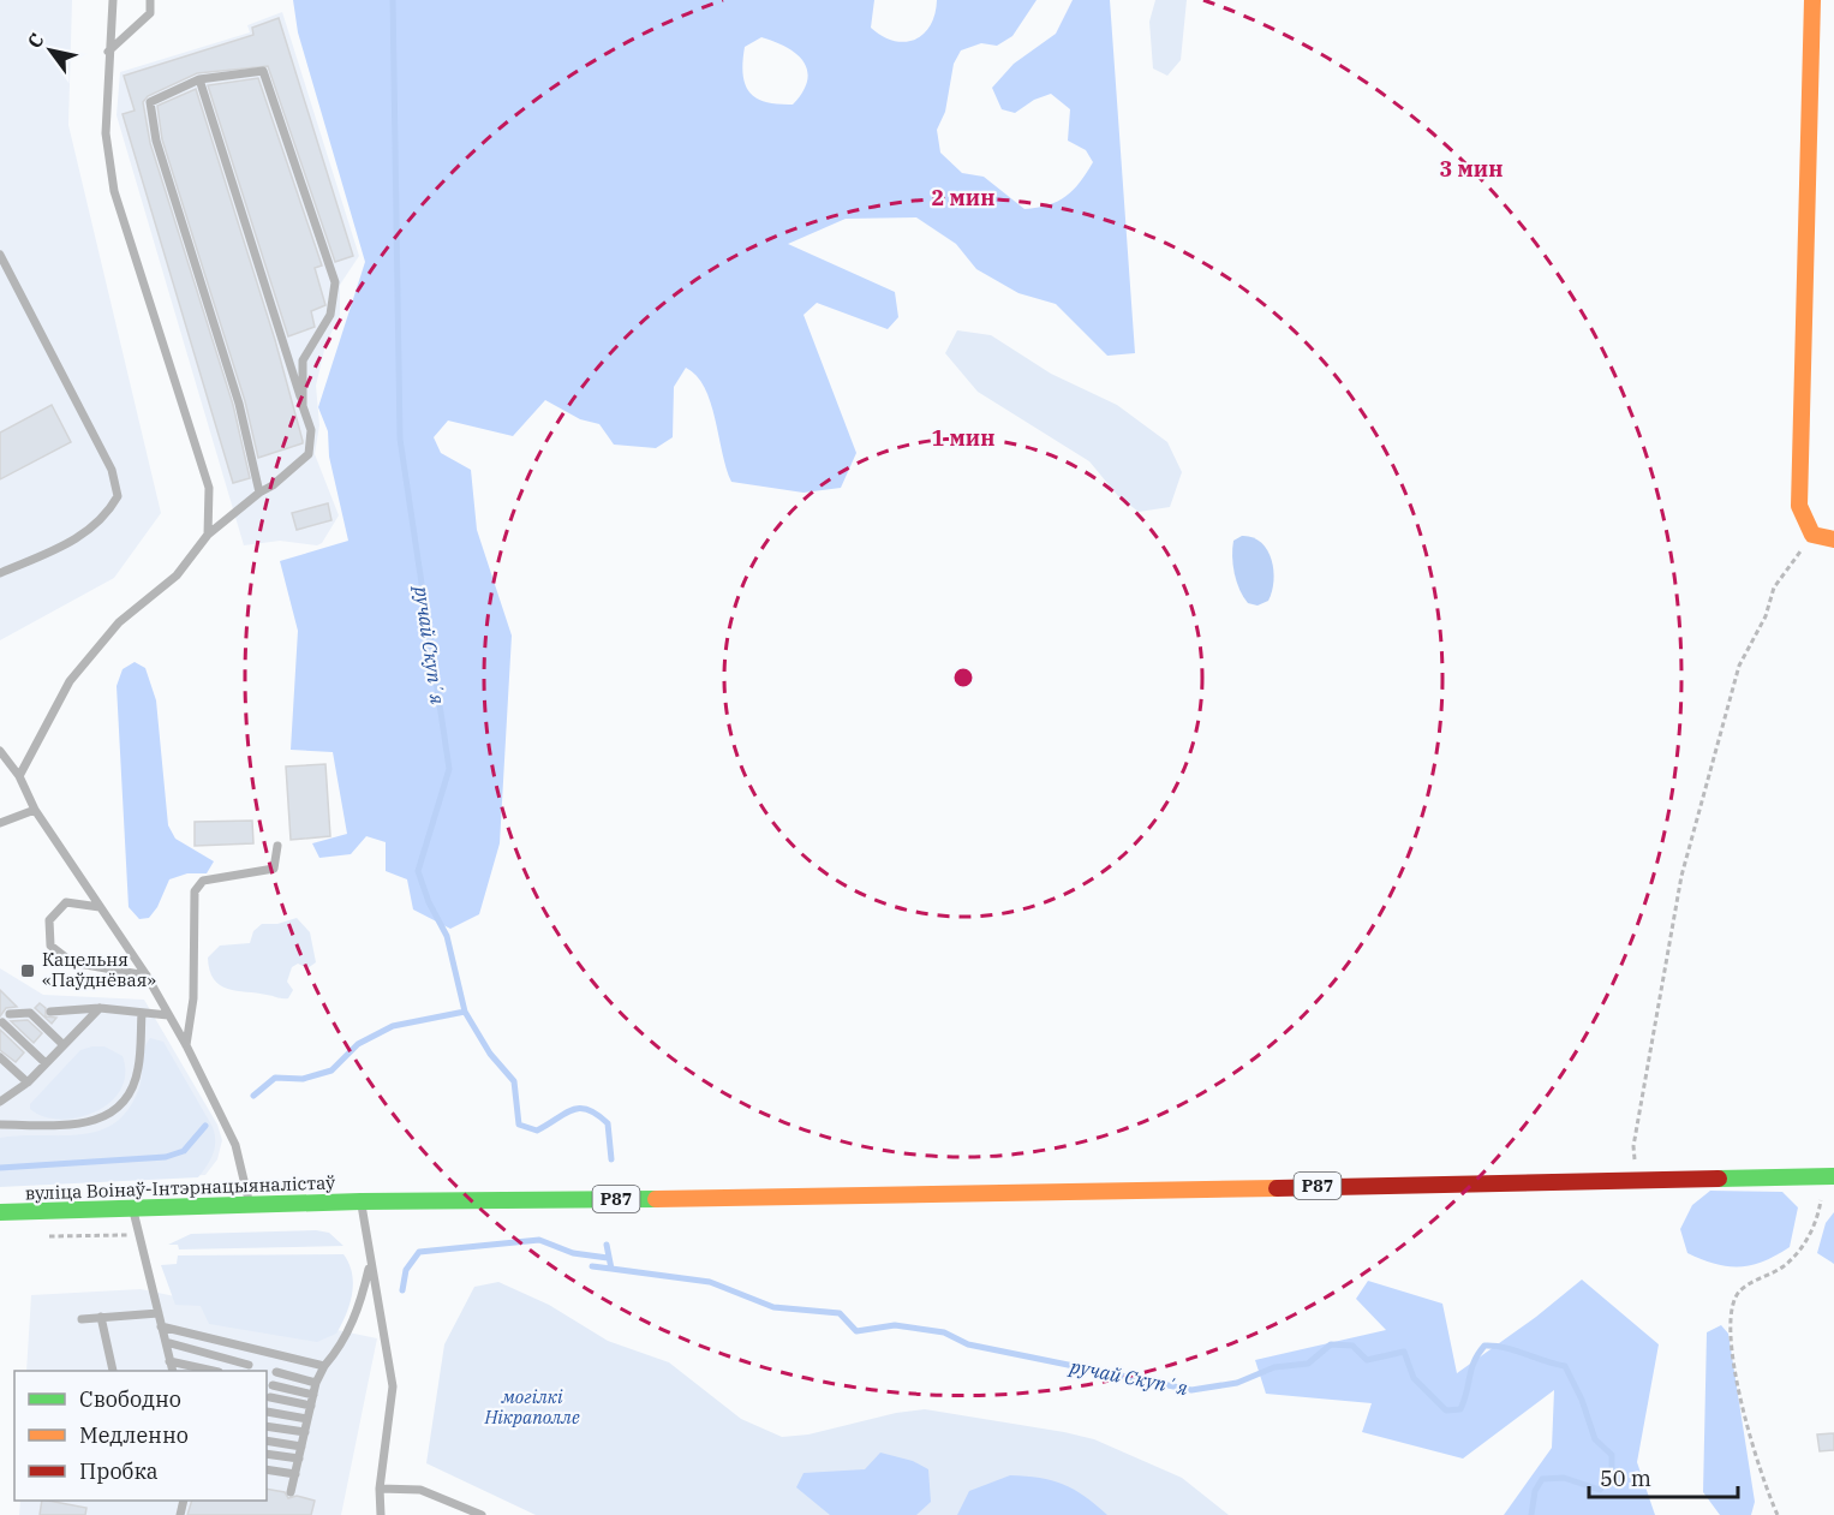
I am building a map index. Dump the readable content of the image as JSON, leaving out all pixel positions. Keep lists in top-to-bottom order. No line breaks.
{"streets":{"main road":["Р87","вуліца Воінаў-Інтэрнацыяналістаў"]},"crossings":[["Р87","вуліца Воінаў-Інтэрнацыяналістаў"]],"water":["ручай Скупʼя"],"parks":["могілкі Нікраполле"],"places":{"transit":["Кацельня «Паўднёвая»"]},"legend":["Свободно","Медленно","Пробка"],"scale_bar":"50 m","north":"top left","rings":["3 мин","2 мин","1 мин"]}
